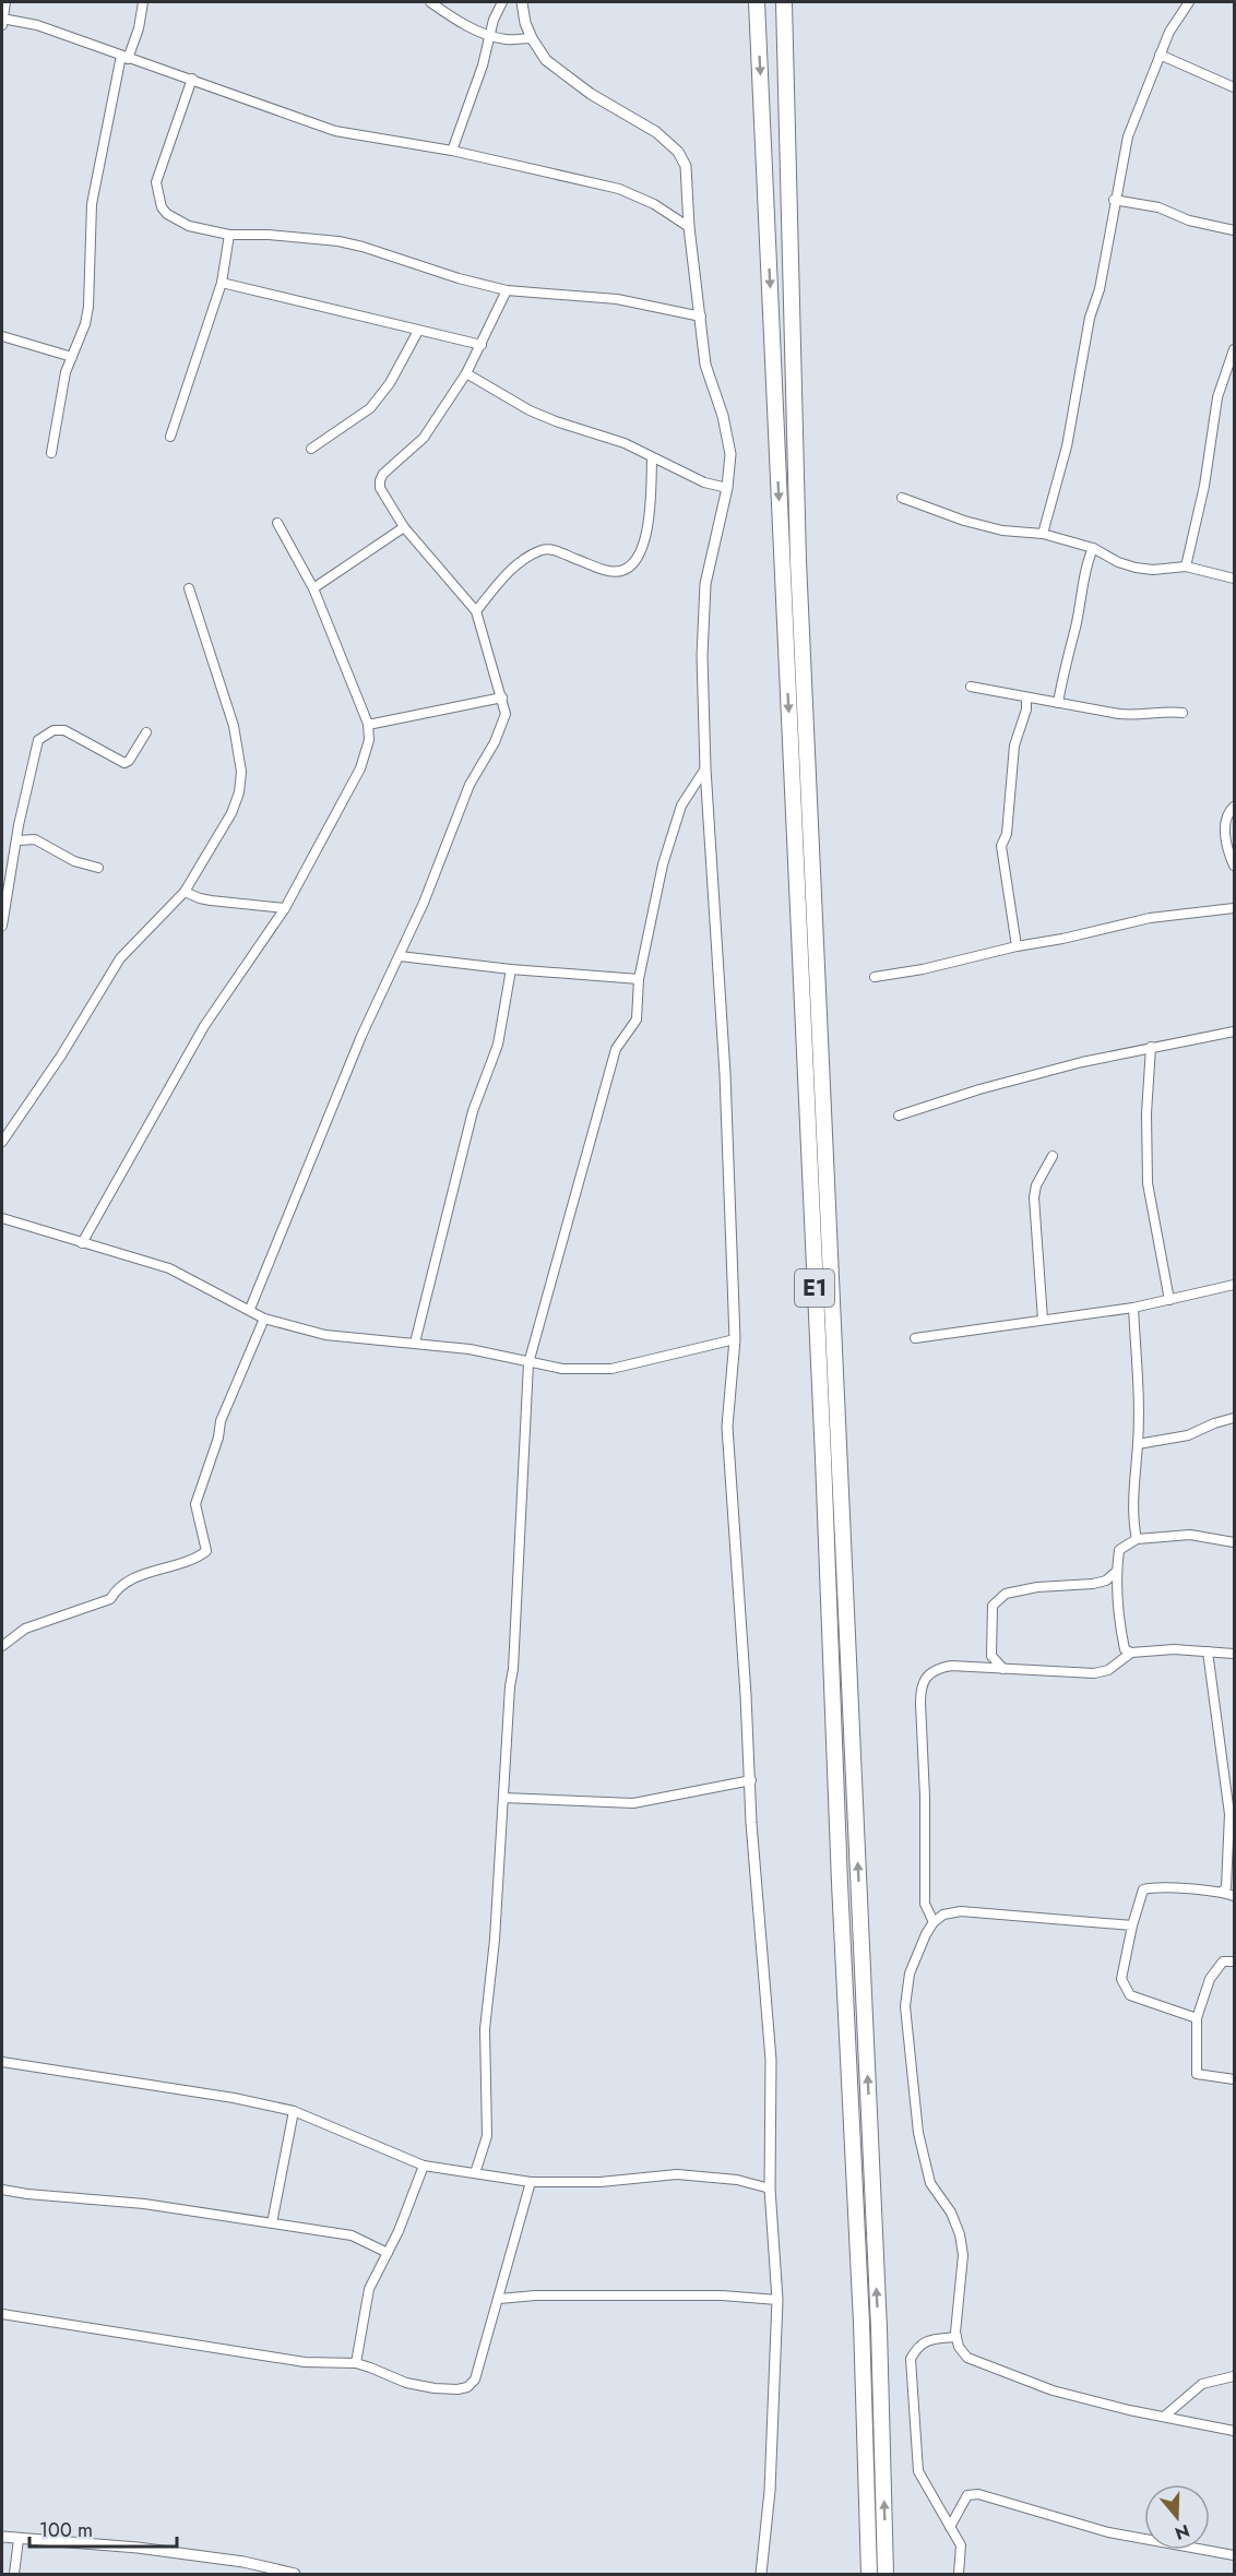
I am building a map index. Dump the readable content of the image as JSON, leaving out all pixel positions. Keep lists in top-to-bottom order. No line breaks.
{"streets":{"highway":["E1"]},"scale_bar":"100 m","north":"bottom"}
